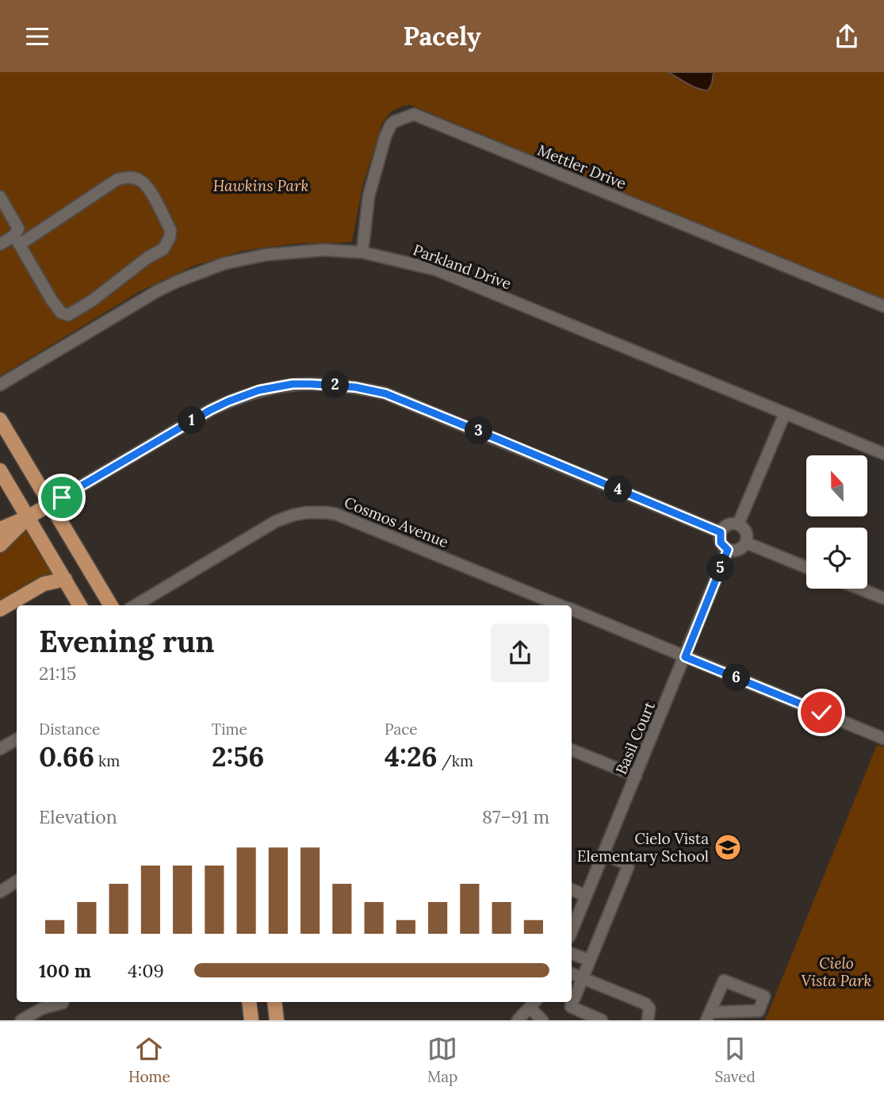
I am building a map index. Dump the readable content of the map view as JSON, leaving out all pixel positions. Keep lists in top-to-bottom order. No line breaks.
{"streets":{"street":["Mettler Drive","Parkland Drive","Cosmos Avenue","Basil Court"]},"crossings":[["Mettler Drive","Parkland Drive"],["Cosmos Avenue","Basil Court"]],"parks":["Hawkins Park","Cielo Vista Park"],"places":{"school or university":["Cielo Vista Elementary School"]},"north":"top","page":{"header":"Pacely","pins":["2","1","3","4","5","6"],"heading":["Evening run","21:15"],"stats":[["Distance","0.66 km"],["Time","2:56"],["Pace","4:26 /km"]],"chart":["Elevation","87–91 m"],"list":[{"name":"100 m","note":"4:09"}],"tabs":["Home","Map","Saved"]}}
